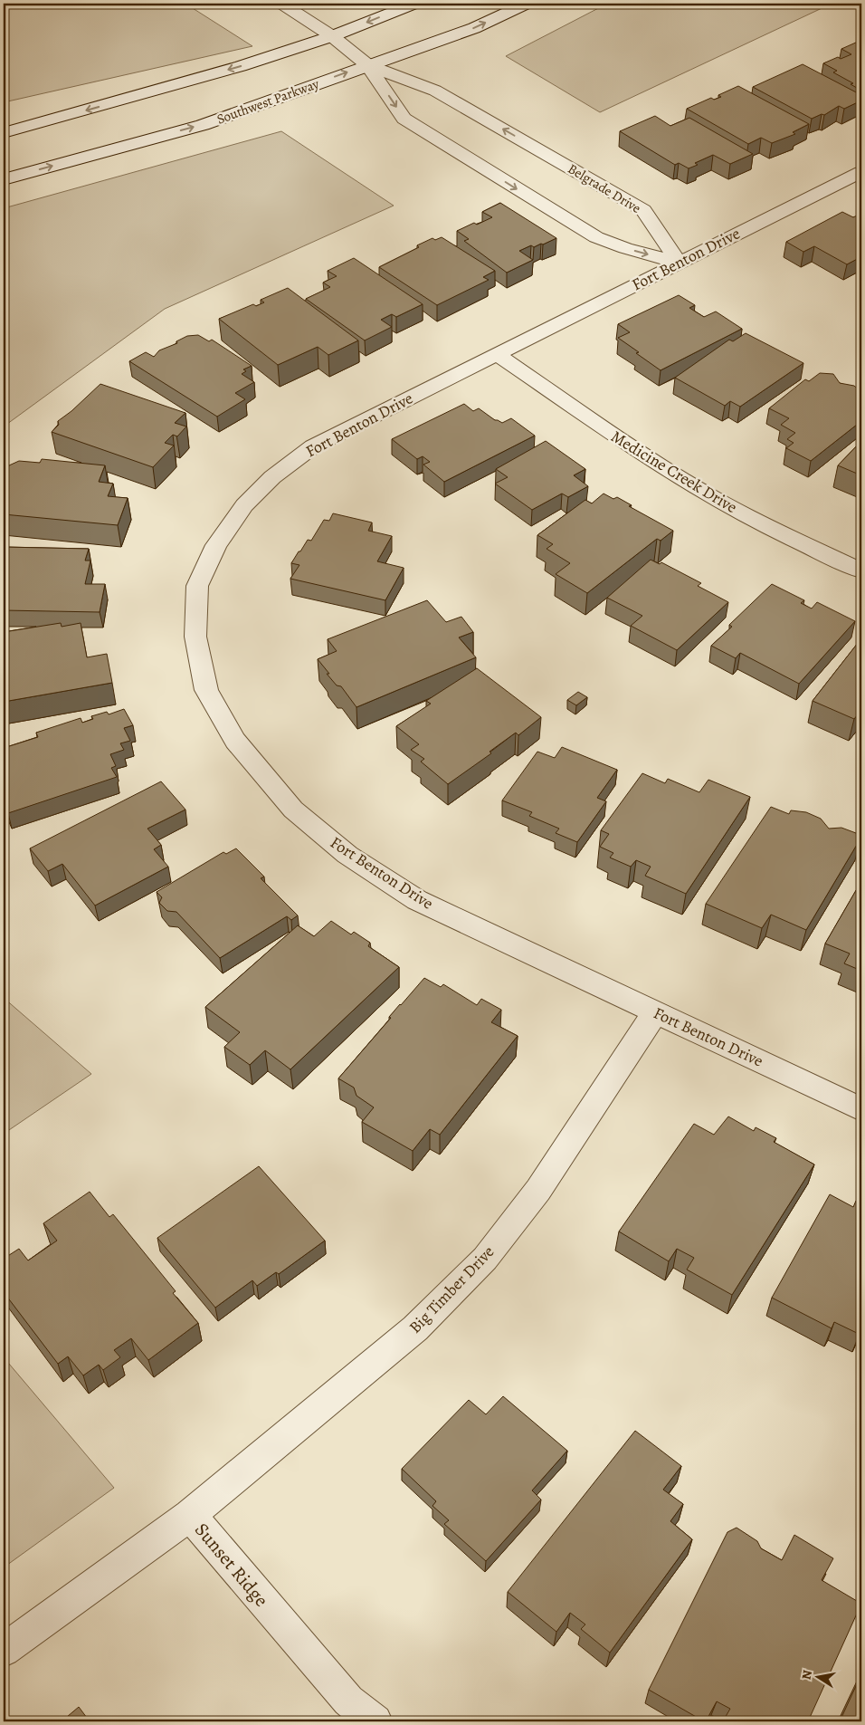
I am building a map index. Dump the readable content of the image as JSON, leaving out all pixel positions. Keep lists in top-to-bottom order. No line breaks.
{"streets":{"street":["Southwest Parkway","Belgrade Drive","Fort Benton Drive","Medicine Creek Drive","Big Timber Drive","Sunset Ridge"]},"crossings":[["Southwest Parkway","Belgrade Drive"],["Belgrade Drive","Fort Benton Drive"],["Fort Benton Drive","Medicine Creek Drive"],["Fort Benton Drive","Big Timber Drive"],["Big Timber Drive","Sunset Ridge"]],"north":"left"}
